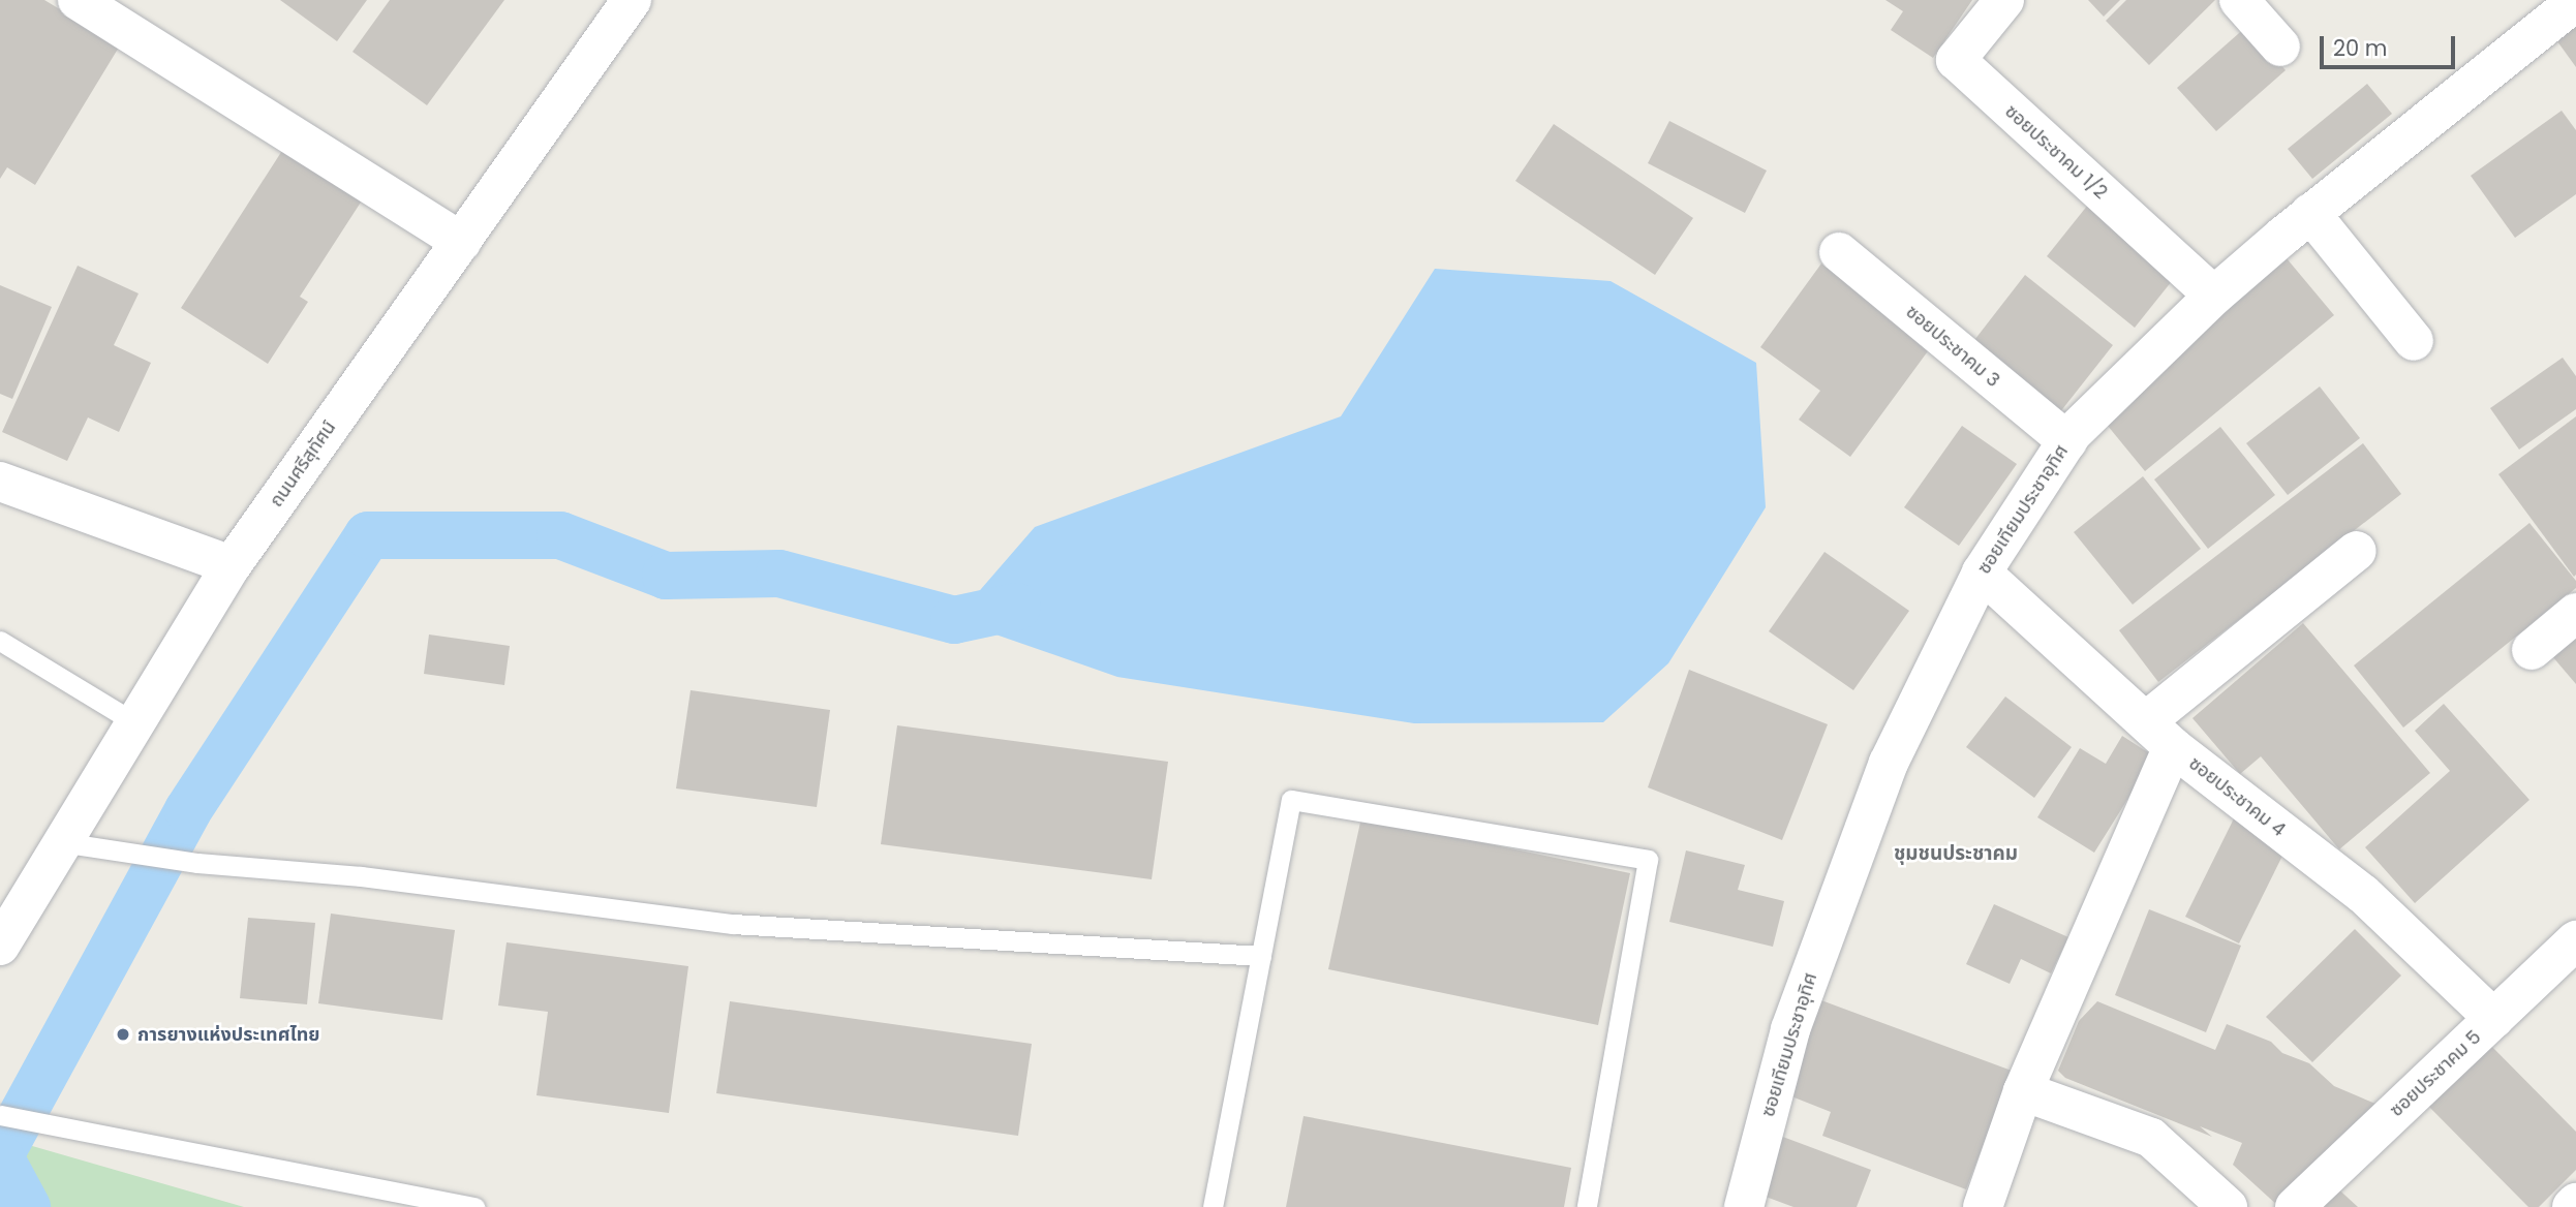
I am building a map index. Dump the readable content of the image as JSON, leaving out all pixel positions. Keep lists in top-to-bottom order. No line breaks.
{"streets":{"street":["ซอยประชาคม 1/2","ซอยประชาคม 3","ถนนศรีสุทัศน์","ซอยเทียมประชาอุทิศ","ซอยประชาคม 4","ซอยประชาคม 5"]},"crossings":[["ซอยประชาคม 1/2","ซอยเทียมประชาอุทิศ"],["ซอยประชาคม 3","ซอยเทียมประชาอุทิศ"],["ซอยเทียมประชาอุทิศ","ซอยประชาคม 4"],["ซอยประชาคม 4","ซอยประชาคม 5"]],"districts":["ชุมชนประชาคม"],"places":["การยางแห่งประเทศไทย"],"scale_bar":"20 m"}
